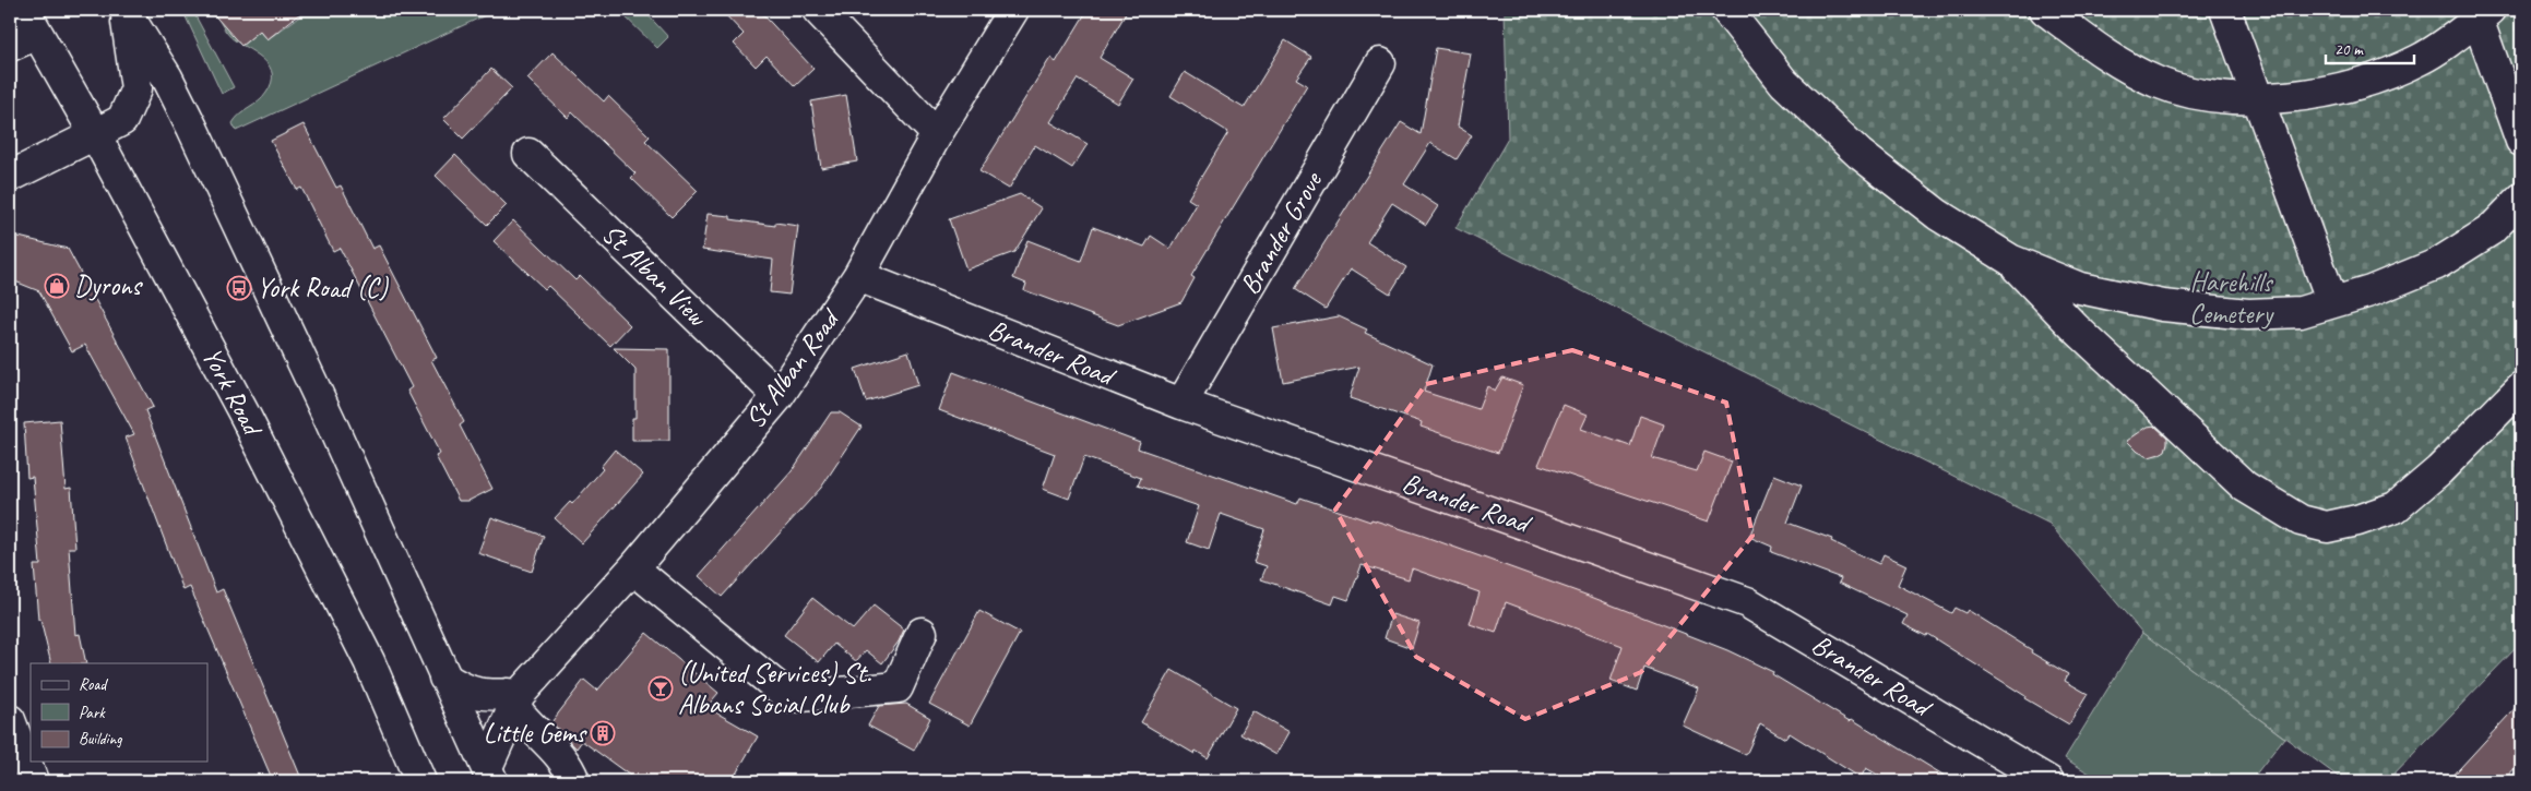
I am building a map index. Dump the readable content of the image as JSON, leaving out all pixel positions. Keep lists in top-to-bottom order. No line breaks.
{"streets":{"main road":["Brander Grove","St Alban View","Brander Road","St Alban Road","York Road"]},"crossings":[["Brander Grove","Brander Road"],["St Alban View","St Alban Road"],["Brander Road","St Alban Road"]],"parks":["Harehills Cemetery"],"places":{"shop":["Dyrons"],"bus stop":["York Road (C)"],"bar":["(United Services) St. Albans Social Club"],"building":["Little Gems"]},"legend":["Road","Park","Building"],"scale_bar":"20 m"}
